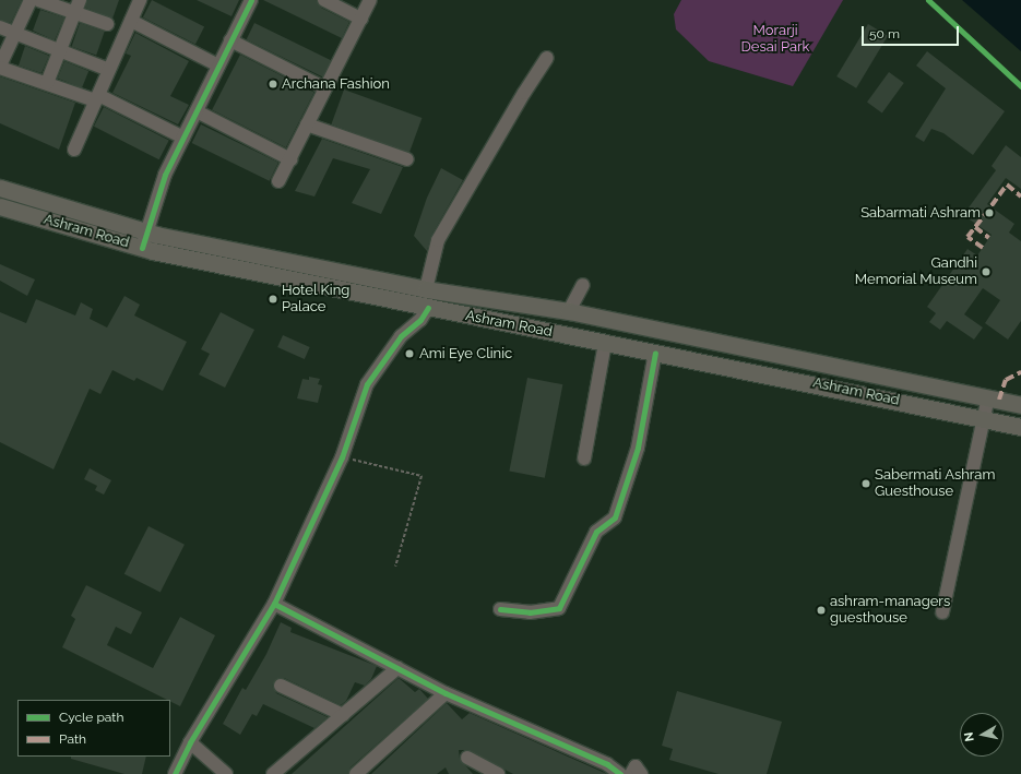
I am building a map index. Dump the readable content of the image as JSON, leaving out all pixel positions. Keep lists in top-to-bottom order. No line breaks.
{"streets":{"main road":["Ashram Road"]},"parks":["Morarji Desai Park"],"places":["Archana Fashion","Sabarmati Ashram","Gandhi Memorial Museum","Hotel King Palace","Ami Eye Clinic","Sabermati Ashram Guesthouse","ashram-managers guesthouse"],"legend":["Cycle path","Path"],"scale_bar":"50 m","north":"left"}
